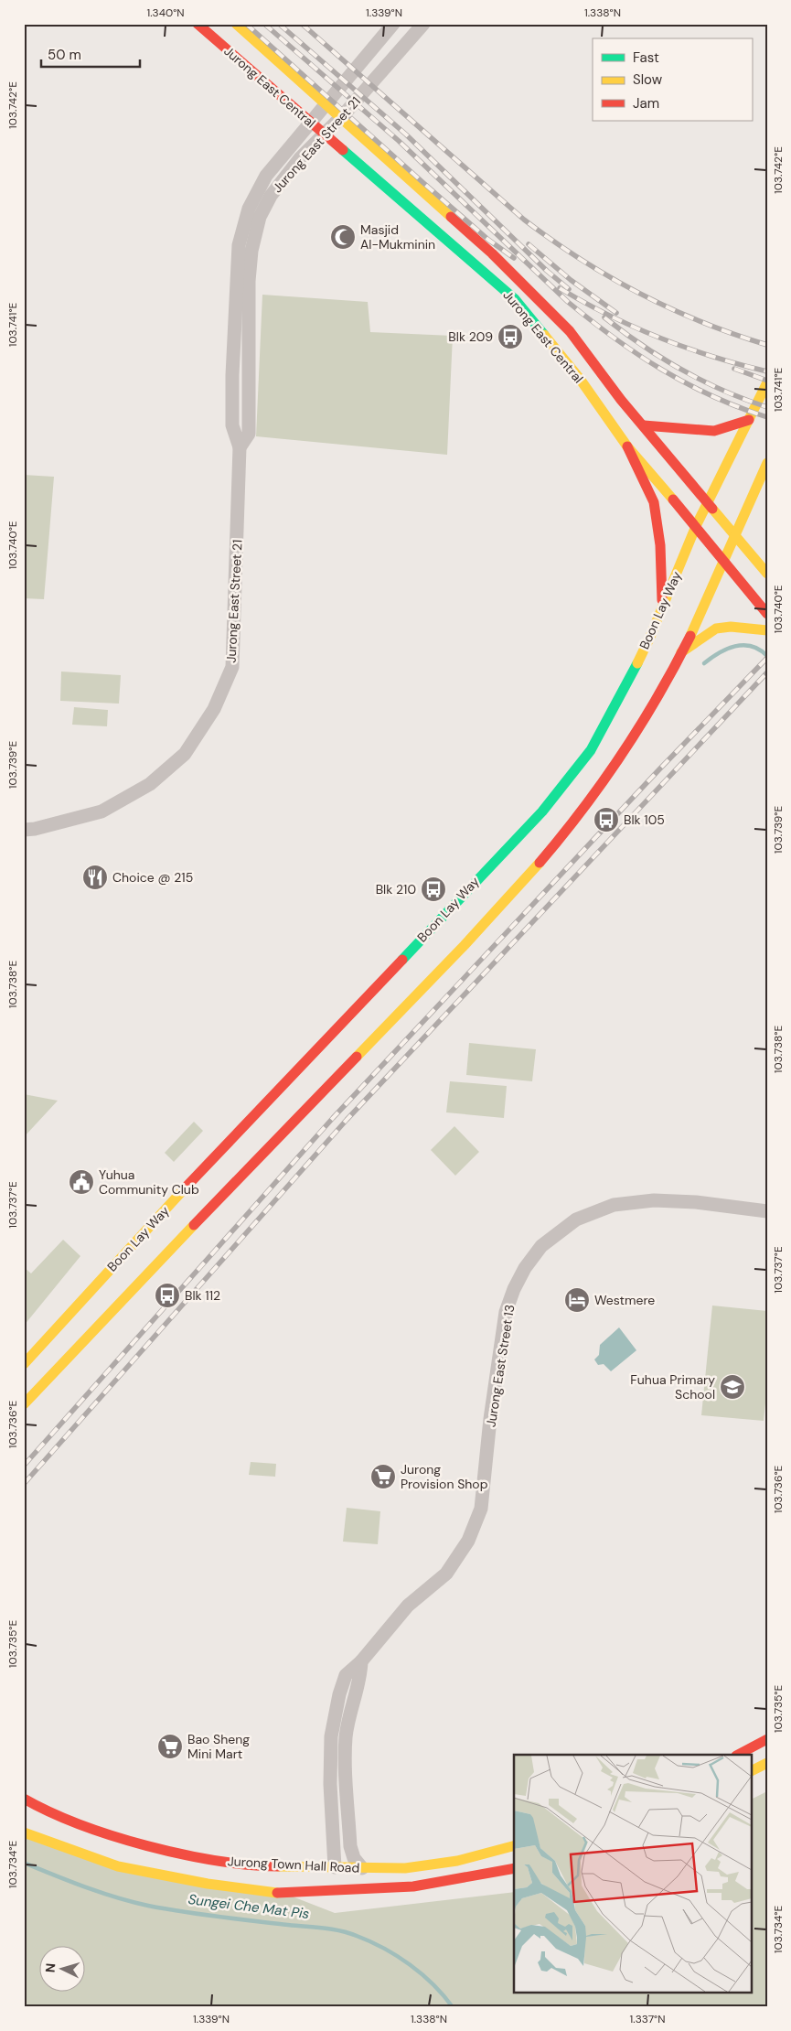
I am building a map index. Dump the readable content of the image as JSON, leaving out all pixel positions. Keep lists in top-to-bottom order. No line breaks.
{"streets":{"main road":["Jurong East Central","Boon Lay Way","Jurong Town Hall Road"],"street":["Jurong East Street 21","Jurong East Street 13"]},"crossings":[["Jurong East Central","Jurong East Street 21"],["Jurong East Central","Boon Lay Way"],["Jurong East Street 13","Jurong Town Hall Road"]],"water":["Sungei Che Mat Pis"],"places":{"mosque":["Masjid Al-Mukminin"],"bus stop":["Blk 209","Blk 105","Blk 210","Blk 112"],"restaurant":["Choice @ 215"],"public building":["Yuhua Community Club"],"hotel":["Westmere"],"school or university":["Fuhua Primary School"],"supermarket":["Jurong Provision Shop","Bao Sheng Mini Mart"]},"legend":["Fast","Slow","Jam"],"scale_bar":"50 m","north":"left","coordinates":["1.340°N","1.339°N","1.338°N","103.742°E","103.741°E","103.740°E","103.739°E","103.738°E","103.737°E","103.736°E","103.735°E","103.734°E","1.337°N"]}
